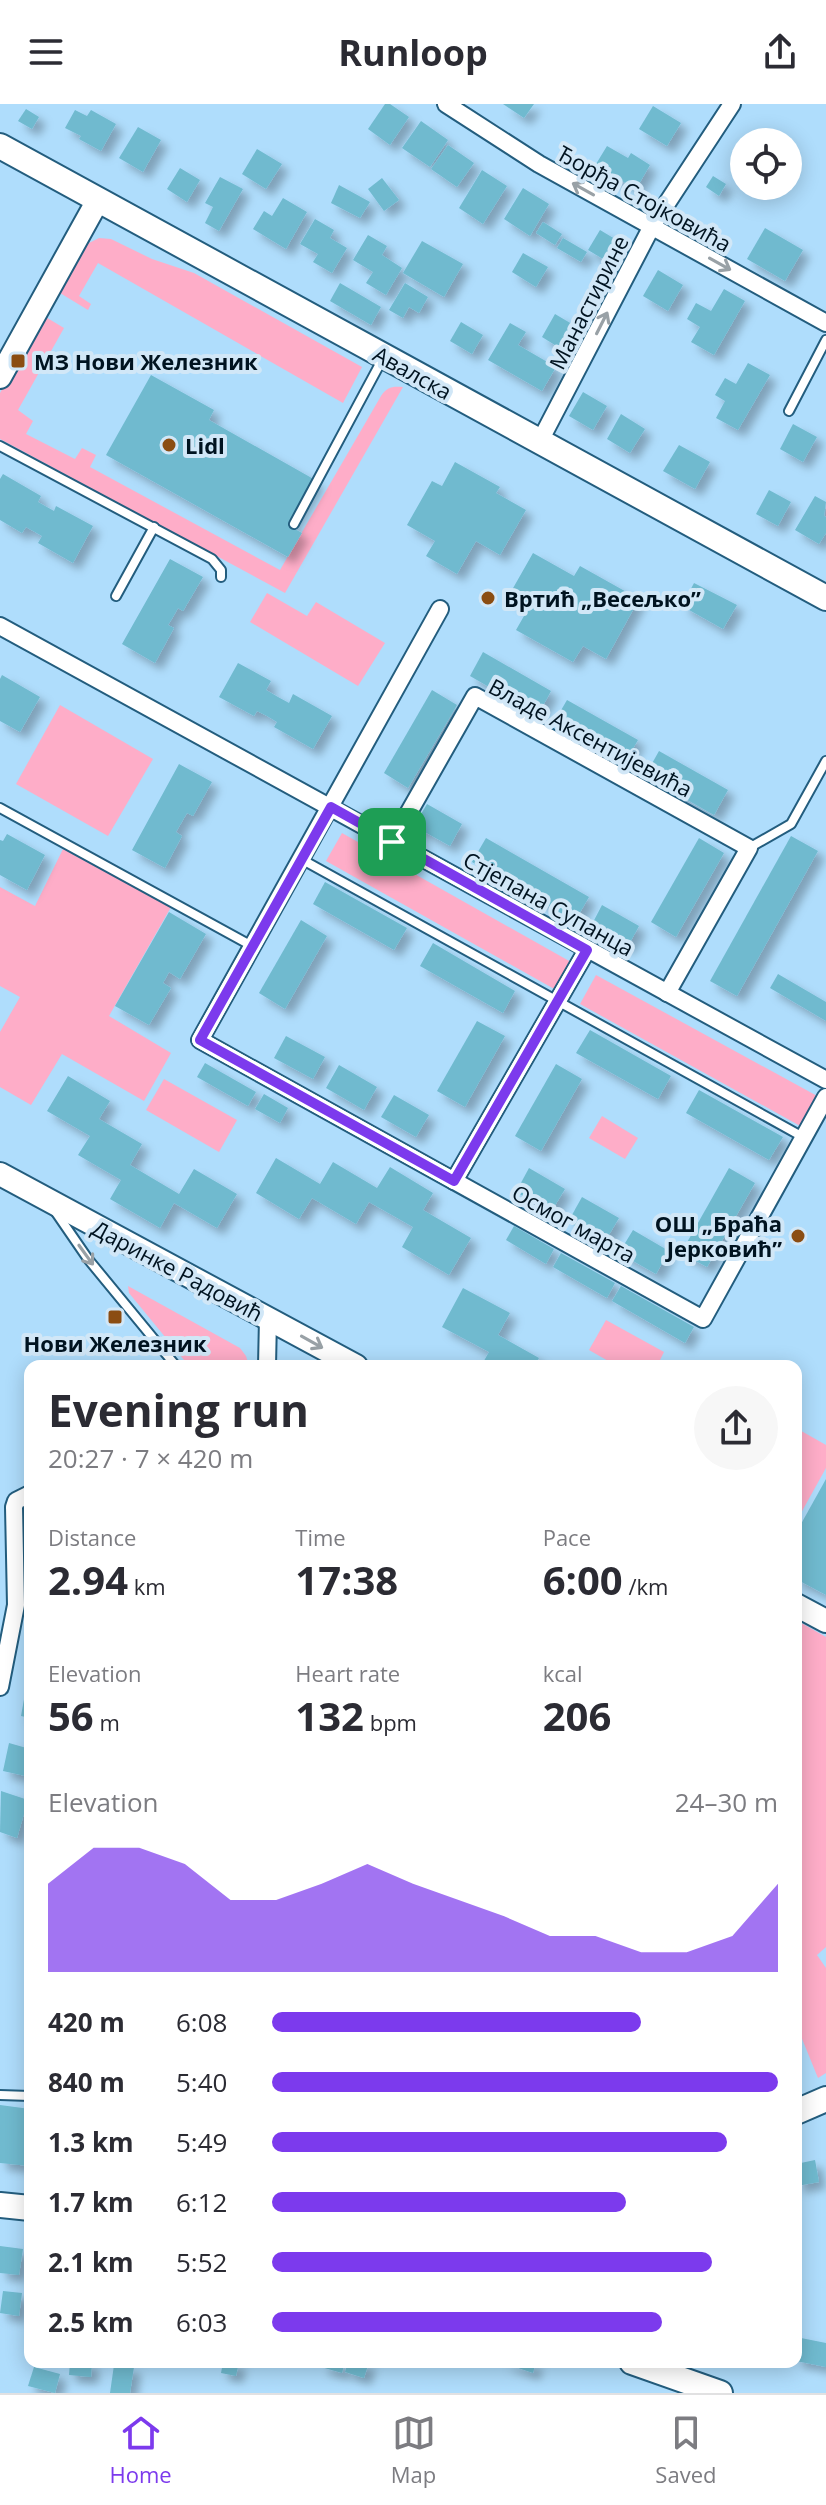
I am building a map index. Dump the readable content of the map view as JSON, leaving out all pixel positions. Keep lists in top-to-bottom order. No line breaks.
{"streets":{"main road":["Авалска"],"street":["Ђорђа Стојковића","Манастирине","Владе Аксентијевића","Стјепана Супанца","Осмог марта","Даринке Радовић"]},"crossings":[["Ђорђа Стојковића","Манастирине"],["Манастирине","Авалска"],["Владе Аксентијевића","Стјепана Супанца"],["Стјепана Супанца","Осмог марта"]],"one_way":["Манастирине"],"places":{"transit":["МЗ Нови Железник","Нови Железник"],"other":["Lidl","Вртић „Весељко”","ОШ „Браћа Јерковић”"]},"page":{"header":"Runloop","heading":["Evening run","20:27 · 7 × 420 m"],"stats":[["Distance","2.94 km"],["Time","17:38"],["Pace","6:00 /km"],["Elevation","56 m"],["Heart rate","132 bpm"],["kcal","206"]],"chart":["Elevation","24–30 m"],"list":[{"name":"420 m","note":"6:08"},{"name":"840 m","note":"5:40"},{"name":"1.3 km","note":"5:49"},{"name":"1.7 km","note":"6:12"},{"name":"2.1 km","note":"5:52"},{"name":"2.5 km","note":"6:03"}],"tabs":["Home","Map","Saved"]}}
